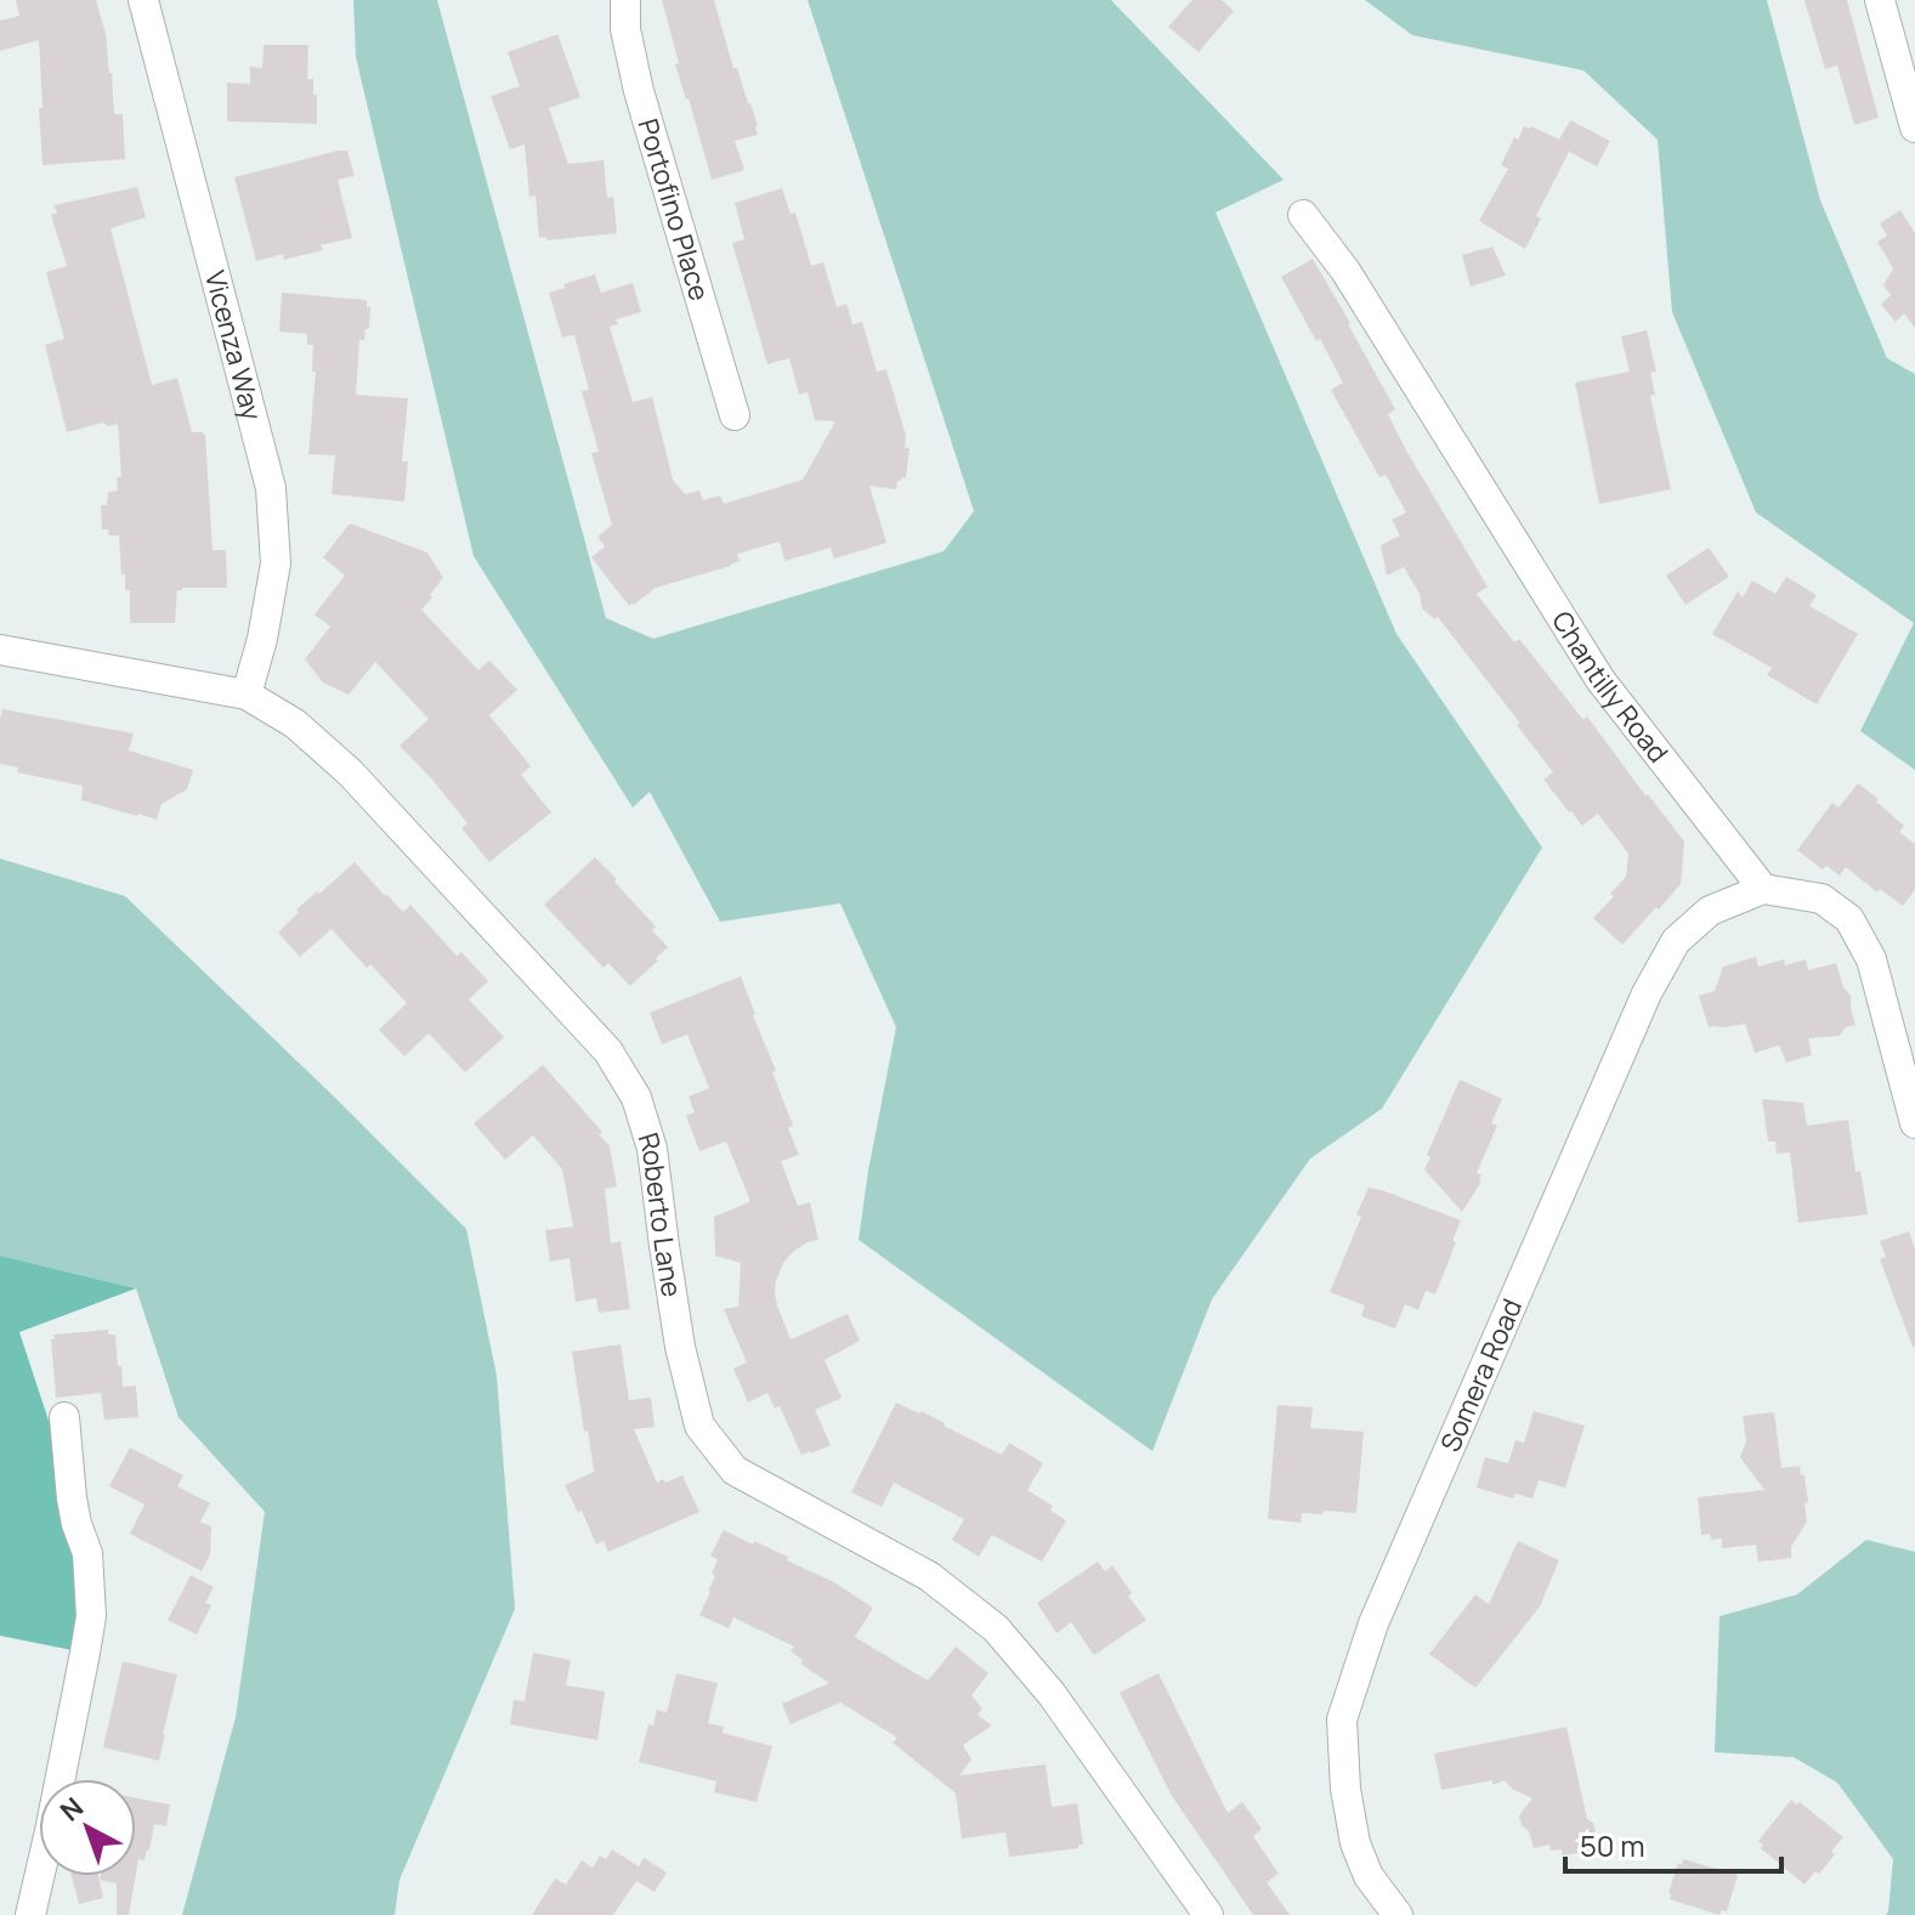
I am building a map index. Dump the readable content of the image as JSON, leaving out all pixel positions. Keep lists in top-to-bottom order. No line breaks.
{"streets":{"street":["Portofino Place","Vicenza Way","Chantilly Road","Roberto Lane","Somera Road"]},"crossings":[["Vicenza Way","Roberto Lane"],["Chantilly Road","Somera Road"]],"scale_bar":"50 m","north":"top left"}
